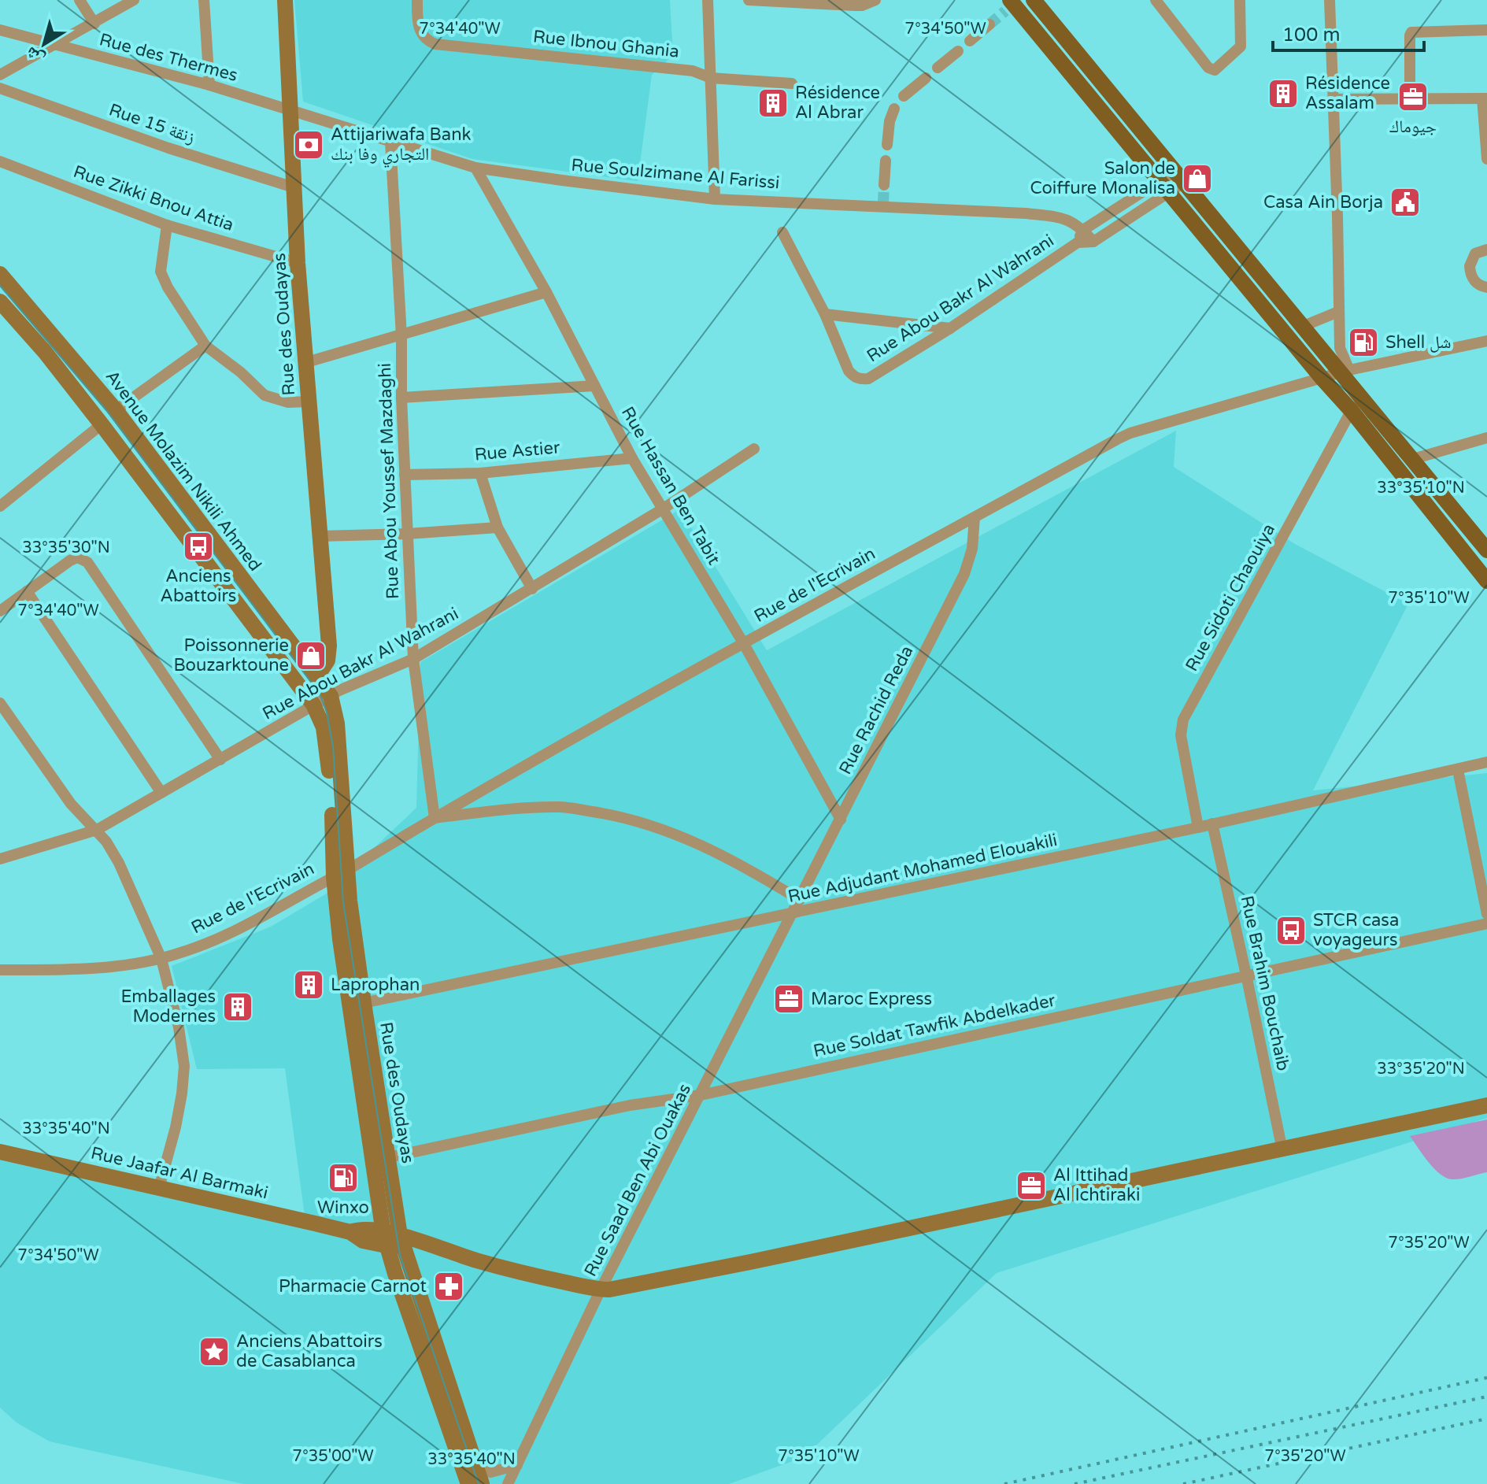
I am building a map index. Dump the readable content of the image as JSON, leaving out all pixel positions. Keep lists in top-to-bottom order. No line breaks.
{"streets":{"street":["Rue Ibnou Ghania","Rue des Thermes","Rue 15 زنقة","Rue Soulzimane Al Farissi","Rue Zikki Bnou Attia","Rue Abou Bakr Al Wahrani","Rue des Oudayas","Rue Astier","Avenue Molazim Nikili Ahmed","Rue Abou Youssef Mazdaghi","Rue Hassan Ben Tabit","Rue de l'Ecrivain","Rue Sidoti Chaouiya","Rue Rachid Reda","Rue Adjudant Mohamed Elouakili","Rue Brahim Bouchaib","Rue Soldat Tawfik Abdelkader","Rue Jaafar Al Barmaki","Rue Saad Ben Abi Ouakas"]},"crossings":[["Rue des Thermes","Rue Soulzimane Al Farissi"],["Rue des Thermes","Rue des Oudayas"],["Rue 15 زنقة","Rue des Oudayas"],["Rue Soulzimane Al Farissi","Rue Abou Bakr Al Wahrani"],["Rue Soulzimane Al Farissi","Rue des Oudayas"],["Rue Soulzimane Al Farissi","Rue Abou Youssef Mazdaghi"],["Rue Soulzimane Al Farissi","Rue Hassan Ben Tabit"],["Rue Zikki Bnou Attia","Rue des Oudayas"],["Rue Abou Bakr Al Wahrani","Rue des Oudayas"],["Rue Abou Bakr Al Wahrani","Avenue Molazim Nikili Ahmed"],["Rue Abou Bakr Al Wahrani","Rue Abou Youssef Mazdaghi"],["Rue Abou Bakr Al Wahrani","Rue Hassan Ben Tabit"],["Rue des Oudayas","Avenue Molazim Nikili Ahmed"],["Rue des Oudayas","Rue de l'Ecrivain"],["Rue des Oudayas","Rue Adjudant Mohamed Elouakili"],["Rue des Oudayas","Rue Soldat Tawfik Abdelkader"],["Rue des Oudayas","Rue Jaafar Al Barmaki"],["Rue Astier","Rue Abou Youssef Mazdaghi"],["Rue Astier","Rue Hassan Ben Tabit"],["Rue Abou Youssef Mazdaghi","Rue de l'Ecrivain"],["Rue Hassan Ben Tabit","Rue de l'Ecrivain"],["Rue Hassan Ben Tabit","Rue Rachid Reda"],["Rue de l'Ecrivain","Rue Rachid Reda"],["Rue Sidoti Chaouiya","Rue Adjudant Mohamed Elouakili"],["Rue Rachid Reda","Rue Adjudant Mohamed Elouakili"],["Rue Rachid Reda","Rue Saad Ben Abi Ouakas"],["Rue Adjudant Mohamed Elouakili","Rue Brahim Bouchaib"],["Rue Adjudant Mohamed Elouakili","Rue Saad Ben Abi Ouakas"],["Rue Brahim Bouchaib","Rue Soldat Tawfik Abdelkader"],["Rue Brahim Bouchaib","Rue Jaafar Al Barmaki"],["Rue Soldat Tawfik Abdelkader","Rue Saad Ben Abi Ouakas"],["Rue Jaafar Al Barmaki","Rue Saad Ben Abi Ouakas"]],"places":{"building":["Résidence Assalam","Résidence Al Abrar","Laprophan","Emballages Modernes"],"office":["جيوماك","Maroc Express","Al Ittihad Al Ichtiraki"],"bank":["Attijariwafa Bank التجاري وفا بنك"],"shop":["Salon de Coiffure Monalisa","Poissonnerie Bouzarktoune"],"public building":["Casa Ain Borja"],"fuel station":["Shell شل","Winxo"],"bus stop":["Anciens Abattoirs","STCR casa voyageurs"],"pharmacy":["Pharmacie Carnot"],"place":["Anciens Abattoirs de Casablanca"]},"scale_bar":"100 m","north":"bottom left","coordinates":["7°34'40\"W","7°34'50\"W","33°35'10\"N","33°35'30\"N","7°35'10\"W","33°35'20\"N","33°35'40\"N","7°35'20\"W","7°35'00\"W"]}
